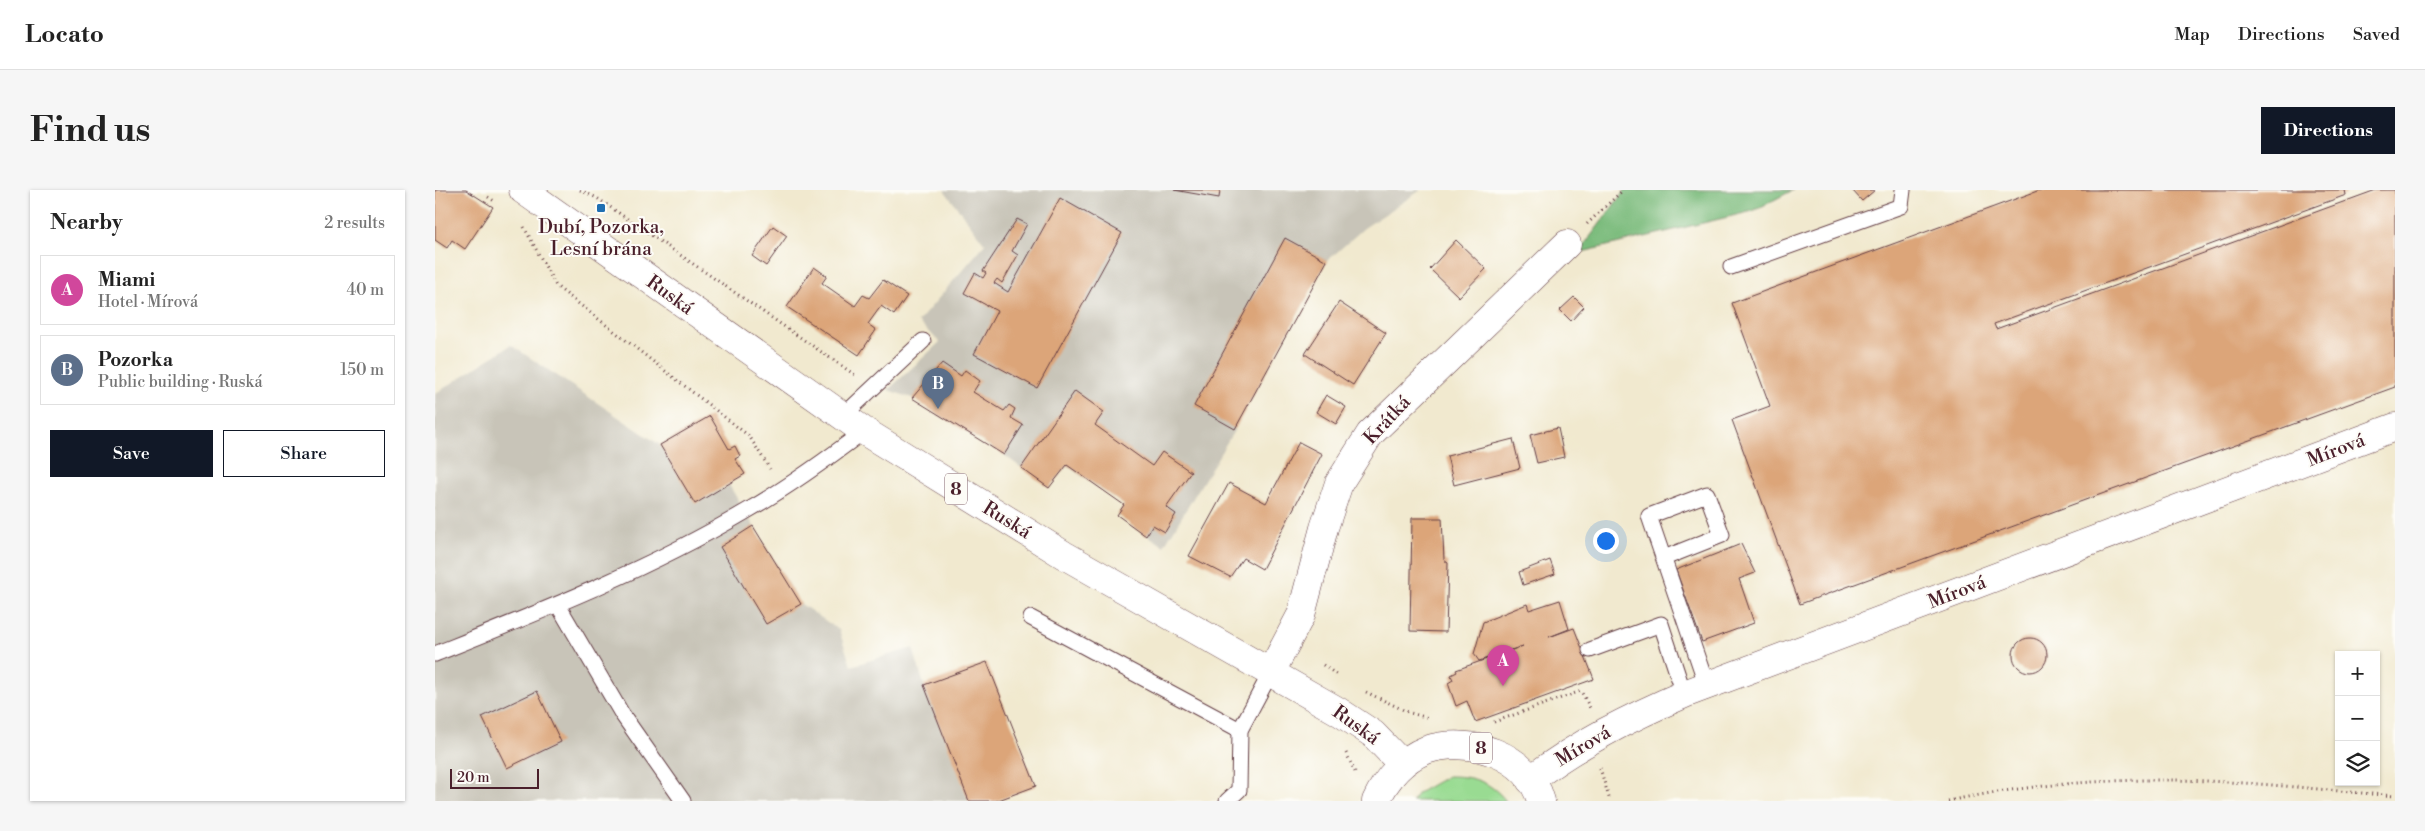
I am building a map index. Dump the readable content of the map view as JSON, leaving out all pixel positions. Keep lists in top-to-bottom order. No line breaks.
{"streets":{"street":["Ruská","Krátká","Mírová","8"]},"crossings":[["Ruská","Krátká"],["Ruská","8"],["Mírová","8"]],"places":{"transit":["Dubí, Pozorka, Lesní brána"]},"scale_bar":"20 m","page":{"header":"Locato","nav":["Map","Directions","Saved"],"buttons":["Directions",["Save","Share"]],"title":"Find us","heading":["Nearby","2 results"],"list":[{"mark":"A","name":"Miami","note":"Hotel · Mírová","value":"40 m"},{"mark":"B","name":"Pozorka","note":"Public building · Ruská","value":"150 m"}],"pins":["B","A"],"map_buttons":["+","−"],"scale":"20 m"}}
